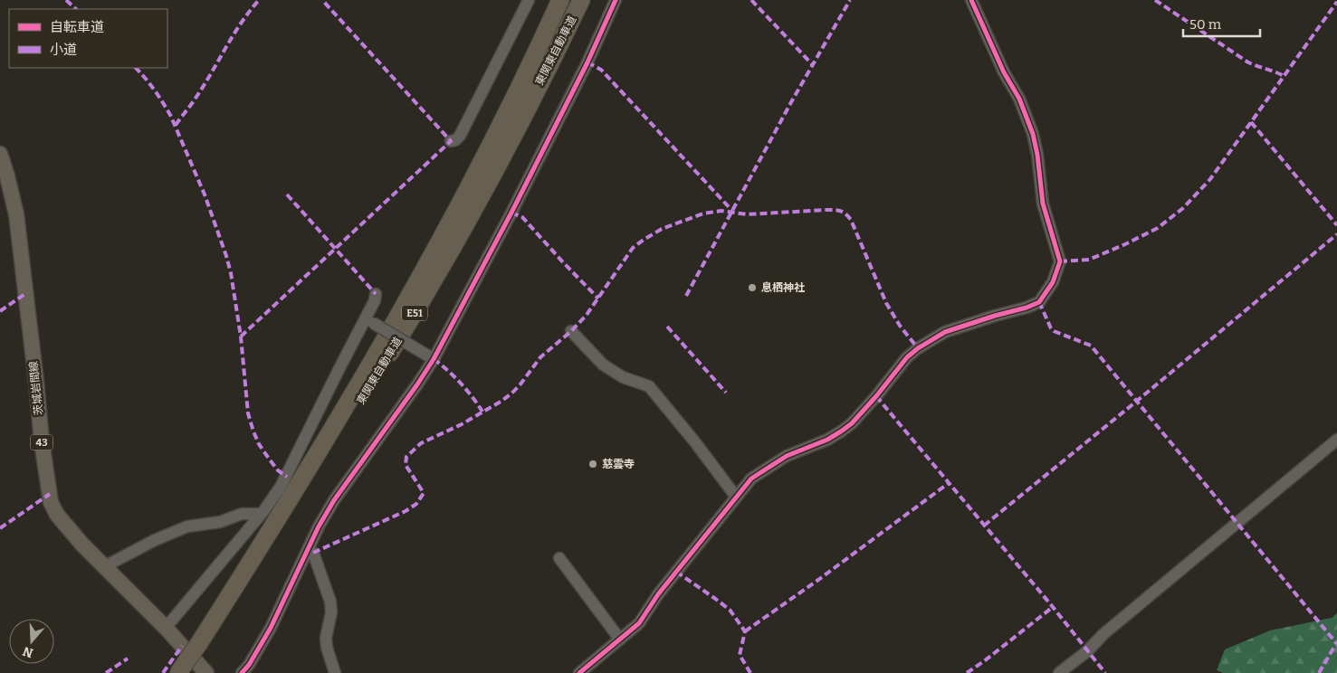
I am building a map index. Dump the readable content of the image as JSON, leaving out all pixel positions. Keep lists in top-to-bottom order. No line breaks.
{"streets":{"highway":["東関東自動車道","E51"],"main road":["茨城岩間線","43"]},"places":["息栖神社","慈雲寺"],"legend":["自転車道","小道"],"scale_bar":"50 m","north":"bottom"}
